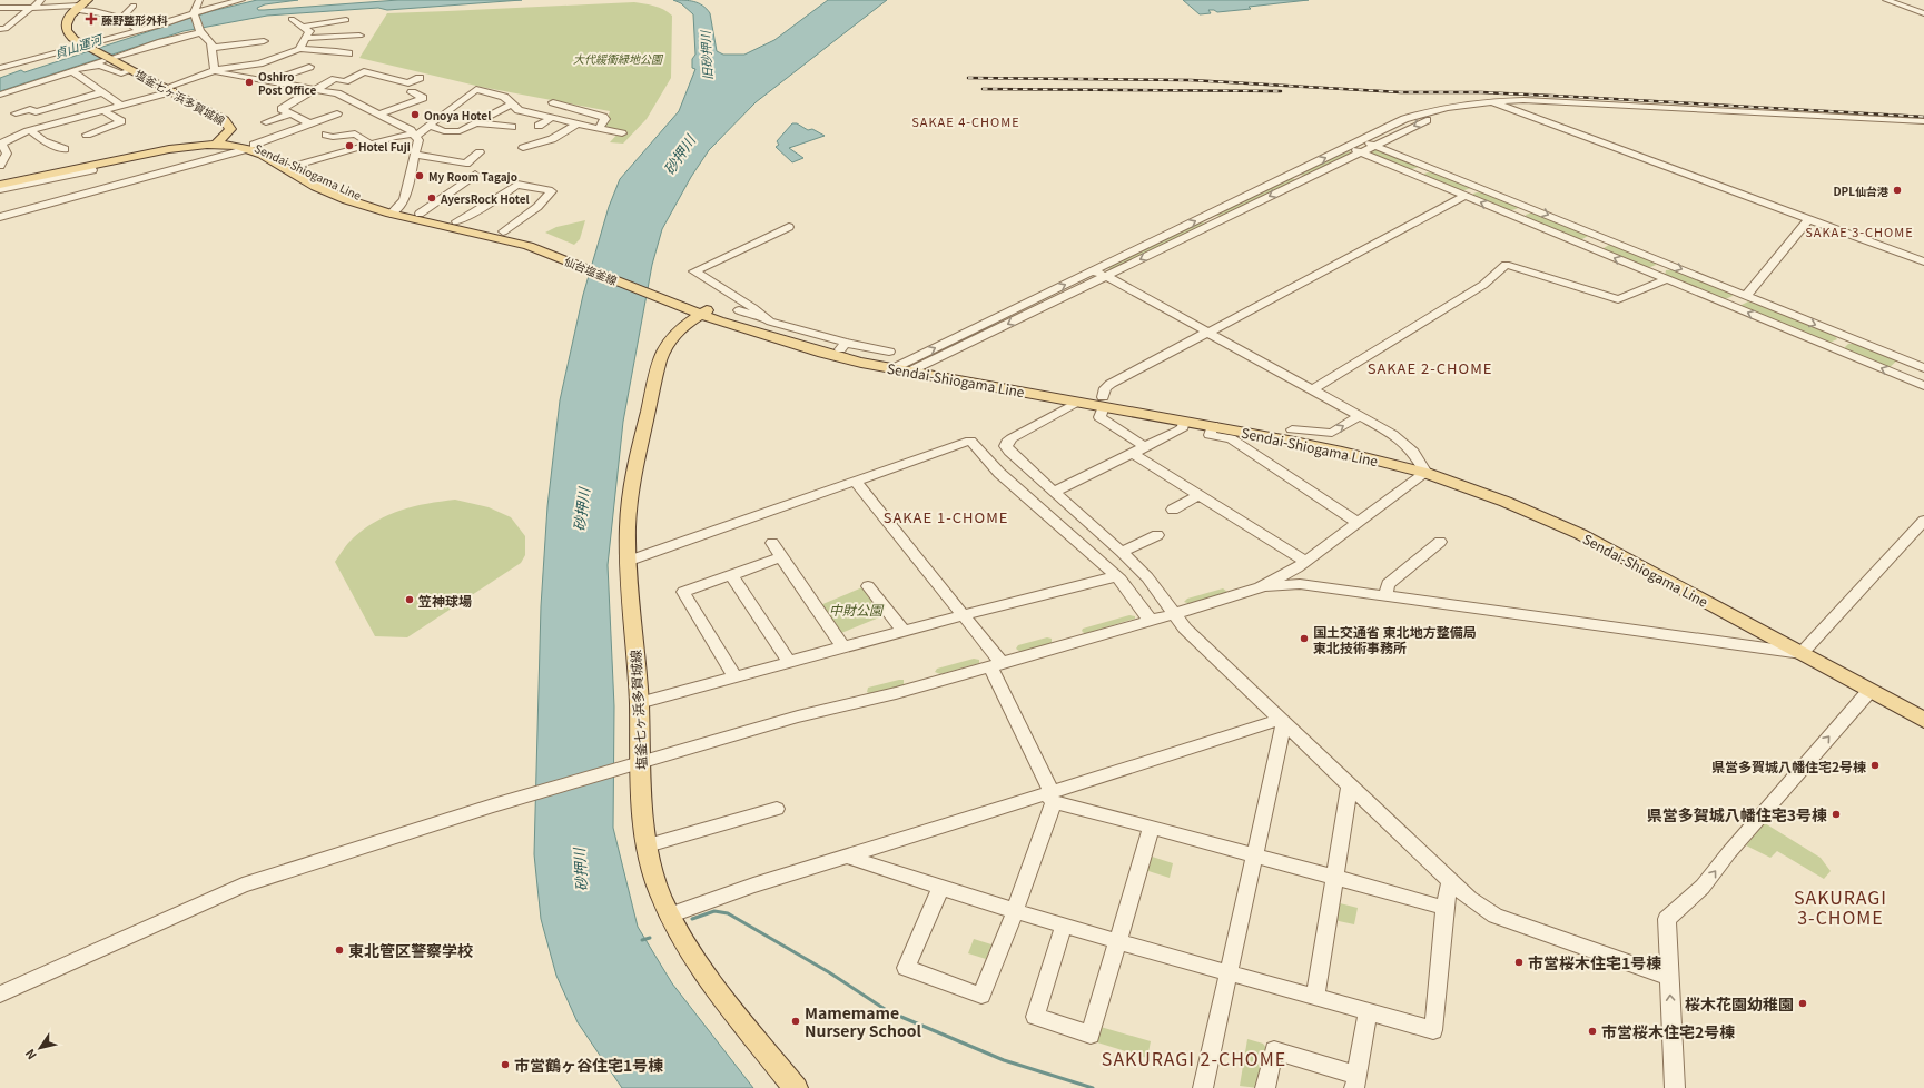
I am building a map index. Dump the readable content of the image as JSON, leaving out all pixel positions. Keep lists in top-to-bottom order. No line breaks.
{"streets":{"main road":["塩釜七ヶ浜多賀城線","Sendai-Shiogama Line","仙台塩釜線"]},"crossings":[["塩釜七ヶ浜多賀城線","Sendai-Shiogama Line"],["Sendai-Shiogama Line","仙台塩釜線"]],"districts":["SAKAE 4-CHOME","SAKAE 3-CHOME","SAKAE 2-CHOME","SAKAE 1-CHOME","SAKURAGI 3-CHOME","SAKURAGI 2-CHOME"],"water":["貞山運河","旧砂押川","砂押川"],"parks":["大代緩衝緑地公園","中財公園"],"places":{"health":["藤野整形外科"],"other":["Oshiro Post Office","Onoya Hotel","Hotel Fuji","My Room Tagajo","DPL仙台港","AyersRock Hotel","笠神球場","国土交通省 東北地方整備局 東北技術事務所","県営多賀城八幡住宅2号棟","県営多賀城八幡住宅3号棟","東北管区警察学校","市営桜木住宅1号棟","桜木花園幼稚園","Mamemame Nursery School","市営桜木住宅2号棟","市営鶴ヶ谷住宅1号棟"]},"north":"bottom left"}
